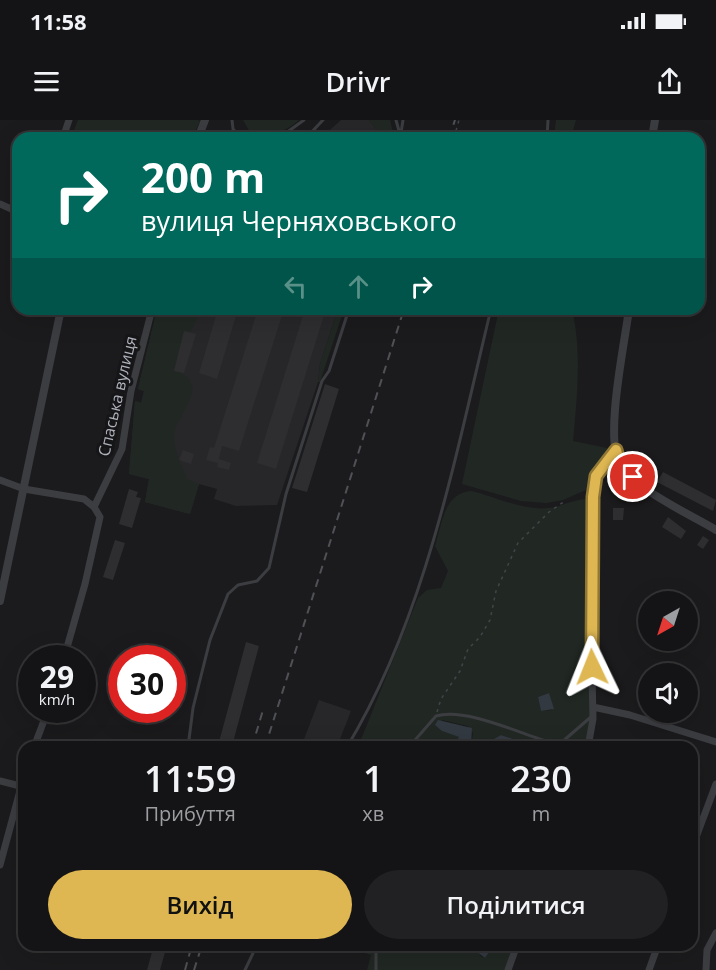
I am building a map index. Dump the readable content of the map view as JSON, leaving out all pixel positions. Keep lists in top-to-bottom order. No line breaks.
{"streets":{"street":["Спаська вулиця"]},"north":"bottom left","page":{"status":"11:58","header":"Drivr","turn":["200 m","вулиця Черняховського"],"speed":"29 km/h","limit":"30","eta":["11:59","Прибуття","1","хв","230","m"],"buttons":["Вихід","Поділитися"]}}
